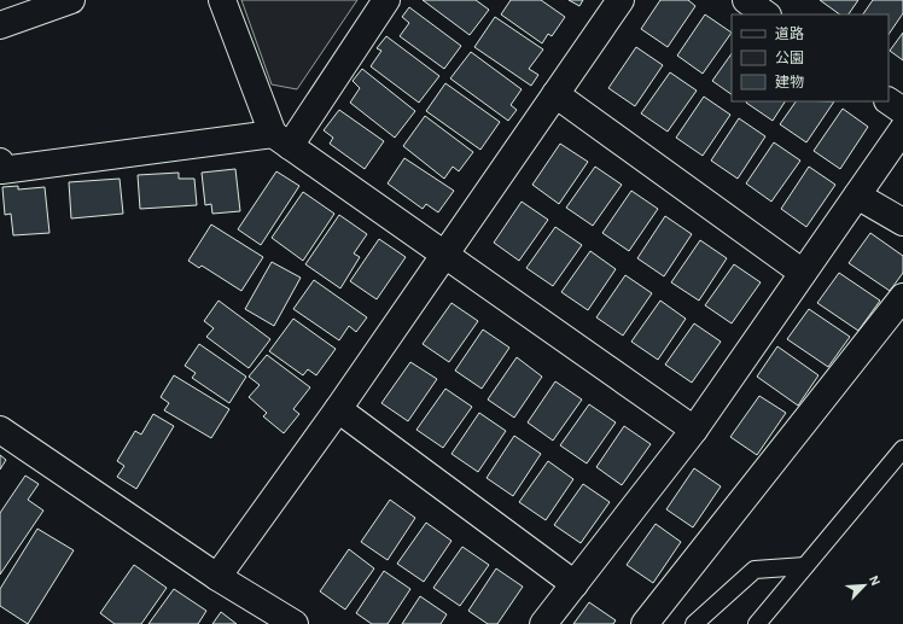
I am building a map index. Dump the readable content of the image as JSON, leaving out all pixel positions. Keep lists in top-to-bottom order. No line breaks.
{"legend":["道路","公園","建物"],"north":"top right"}
